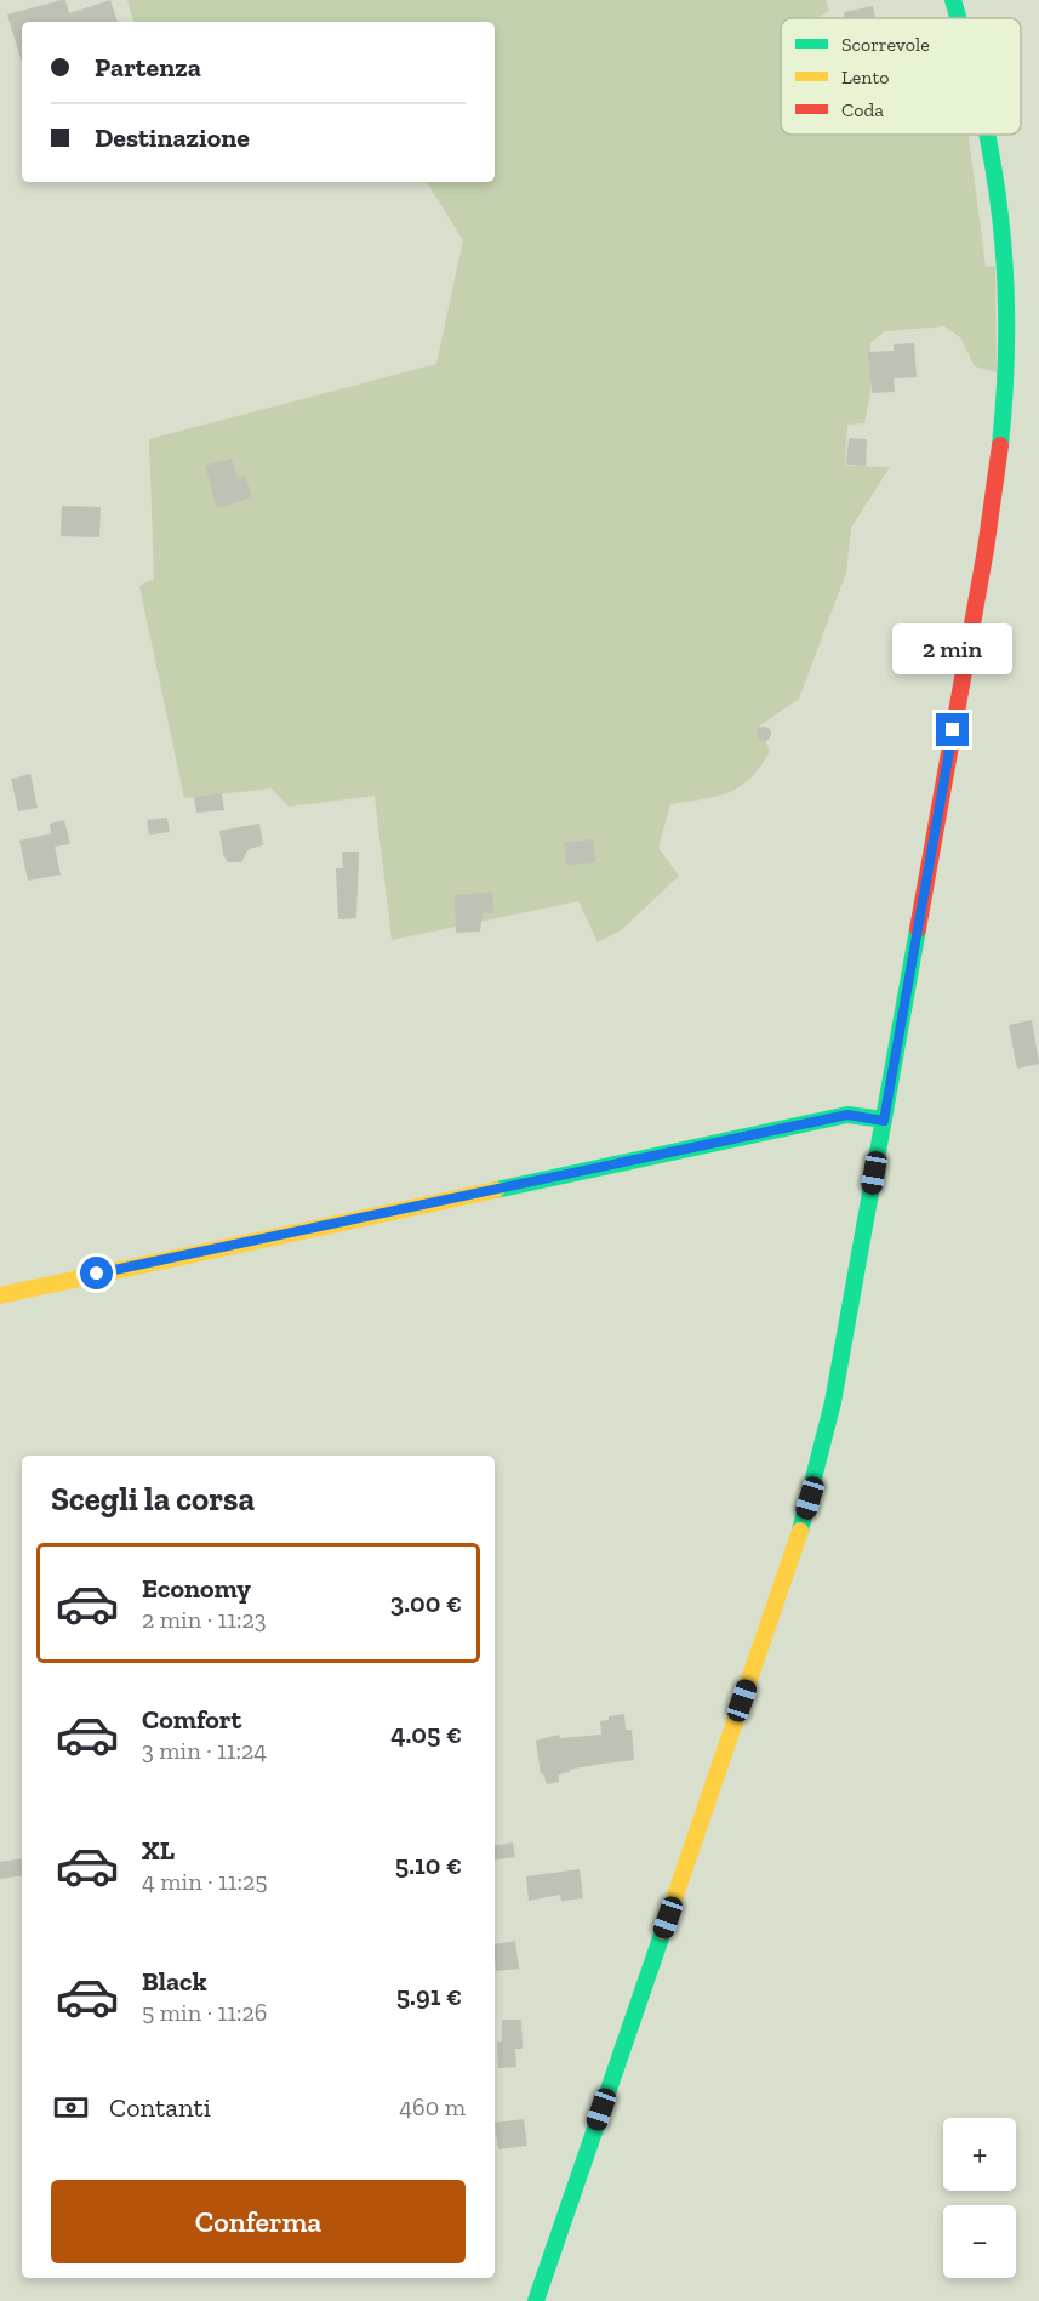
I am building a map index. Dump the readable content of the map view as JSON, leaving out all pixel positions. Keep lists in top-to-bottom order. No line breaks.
{"legend":["Scorrevole","Lento","Coda"],"page":{"banner":["Partenza","Destinazione"],"bubble":"2 min","heading":"Scegli la corsa","list":[{"name":"Economy","note":"2 min · 11:23","value":"3.00 €"},{"name":"Comfort","note":"3 min · 11:24","value":"4.05 €"},{"name":"XL","note":"4 min · 11:25","value":"5.10 €"},{"name":"Black","note":"5 min · 11:26","value":"5.91 €"}],"pay":["Contanti","460 m"],"map_buttons":["+","−"],"buttons":"Conferma"}}
